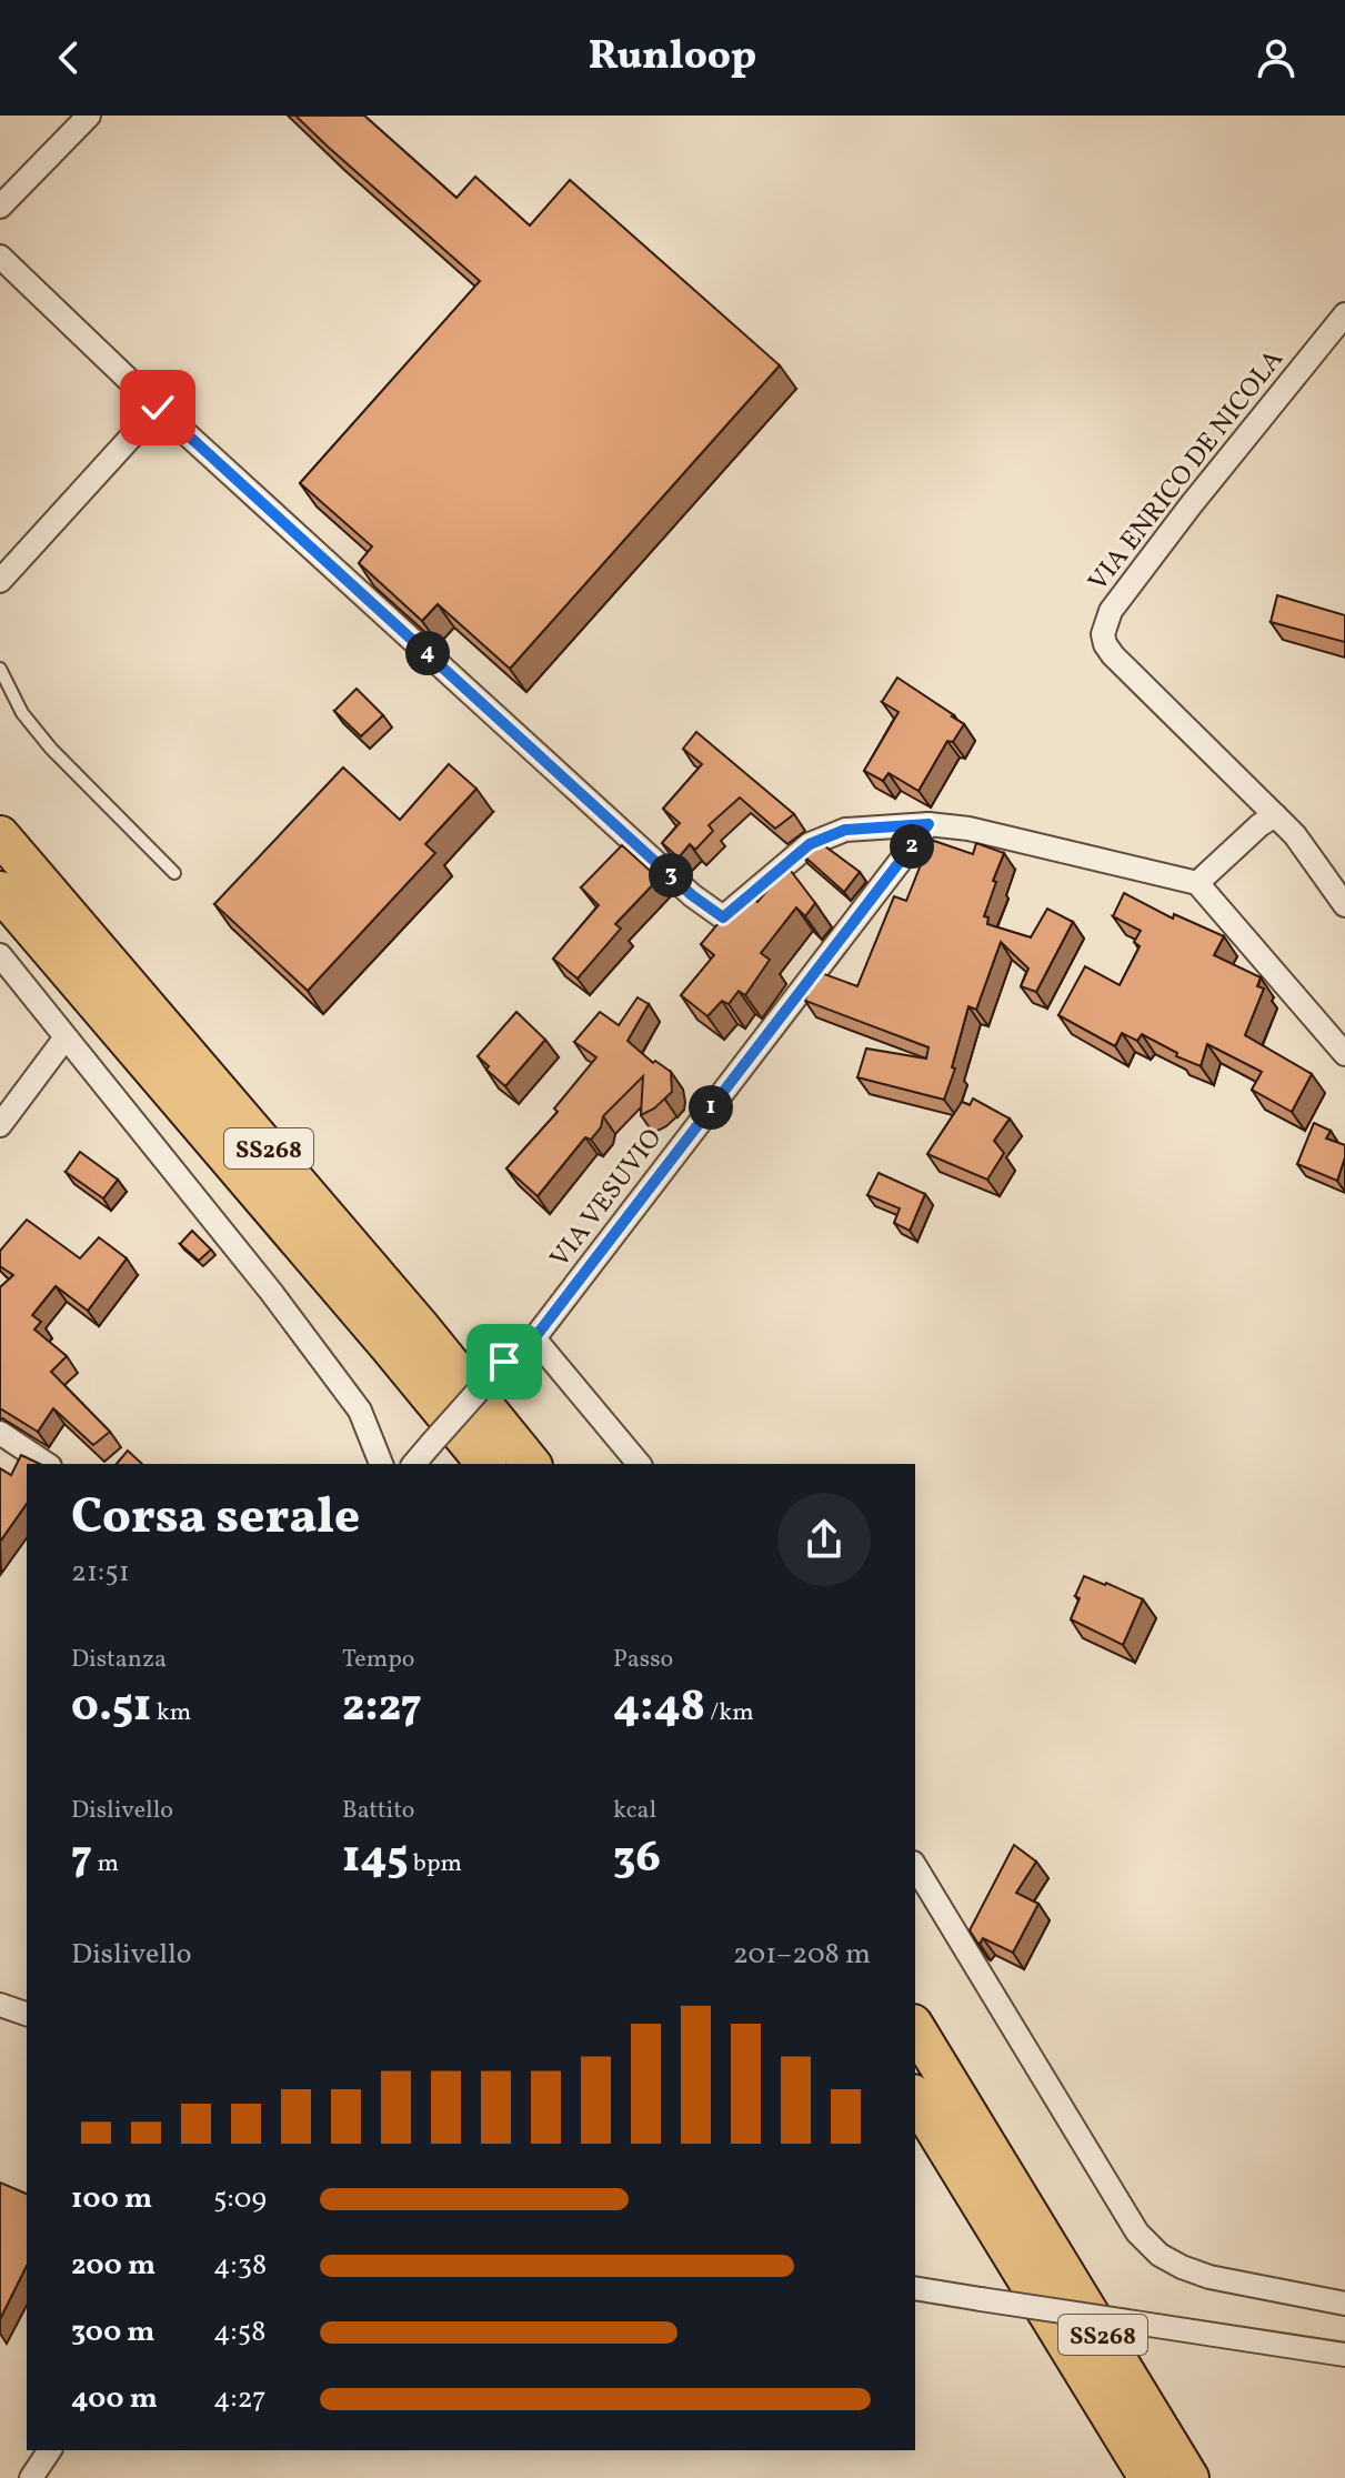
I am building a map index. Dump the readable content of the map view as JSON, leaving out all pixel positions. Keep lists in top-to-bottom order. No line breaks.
{"streets":{"highway":["SS268"],"street":["VIA ENRICO DE NICOLA","VIA VESUVIO"]},"page":{"header":"Runloop","pins":["4","2","3","1"],"heading":["Corsa serale","21:51"],"stats":[["Distanza","0.51 km"],["Tempo","2:27"],["Passo","4:48 /km"],["Dislivello","7 m"],["Battito","145 bpm"],["kcal","36"]],"chart":["Dislivello","201–208 m"],"list":[{"name":"100 m","note":"5:09"},{"name":"200 m","note":"4:38"},{"name":"300 m","note":"4:58"},{"name":"400 m","note":"4:27"}]}}
